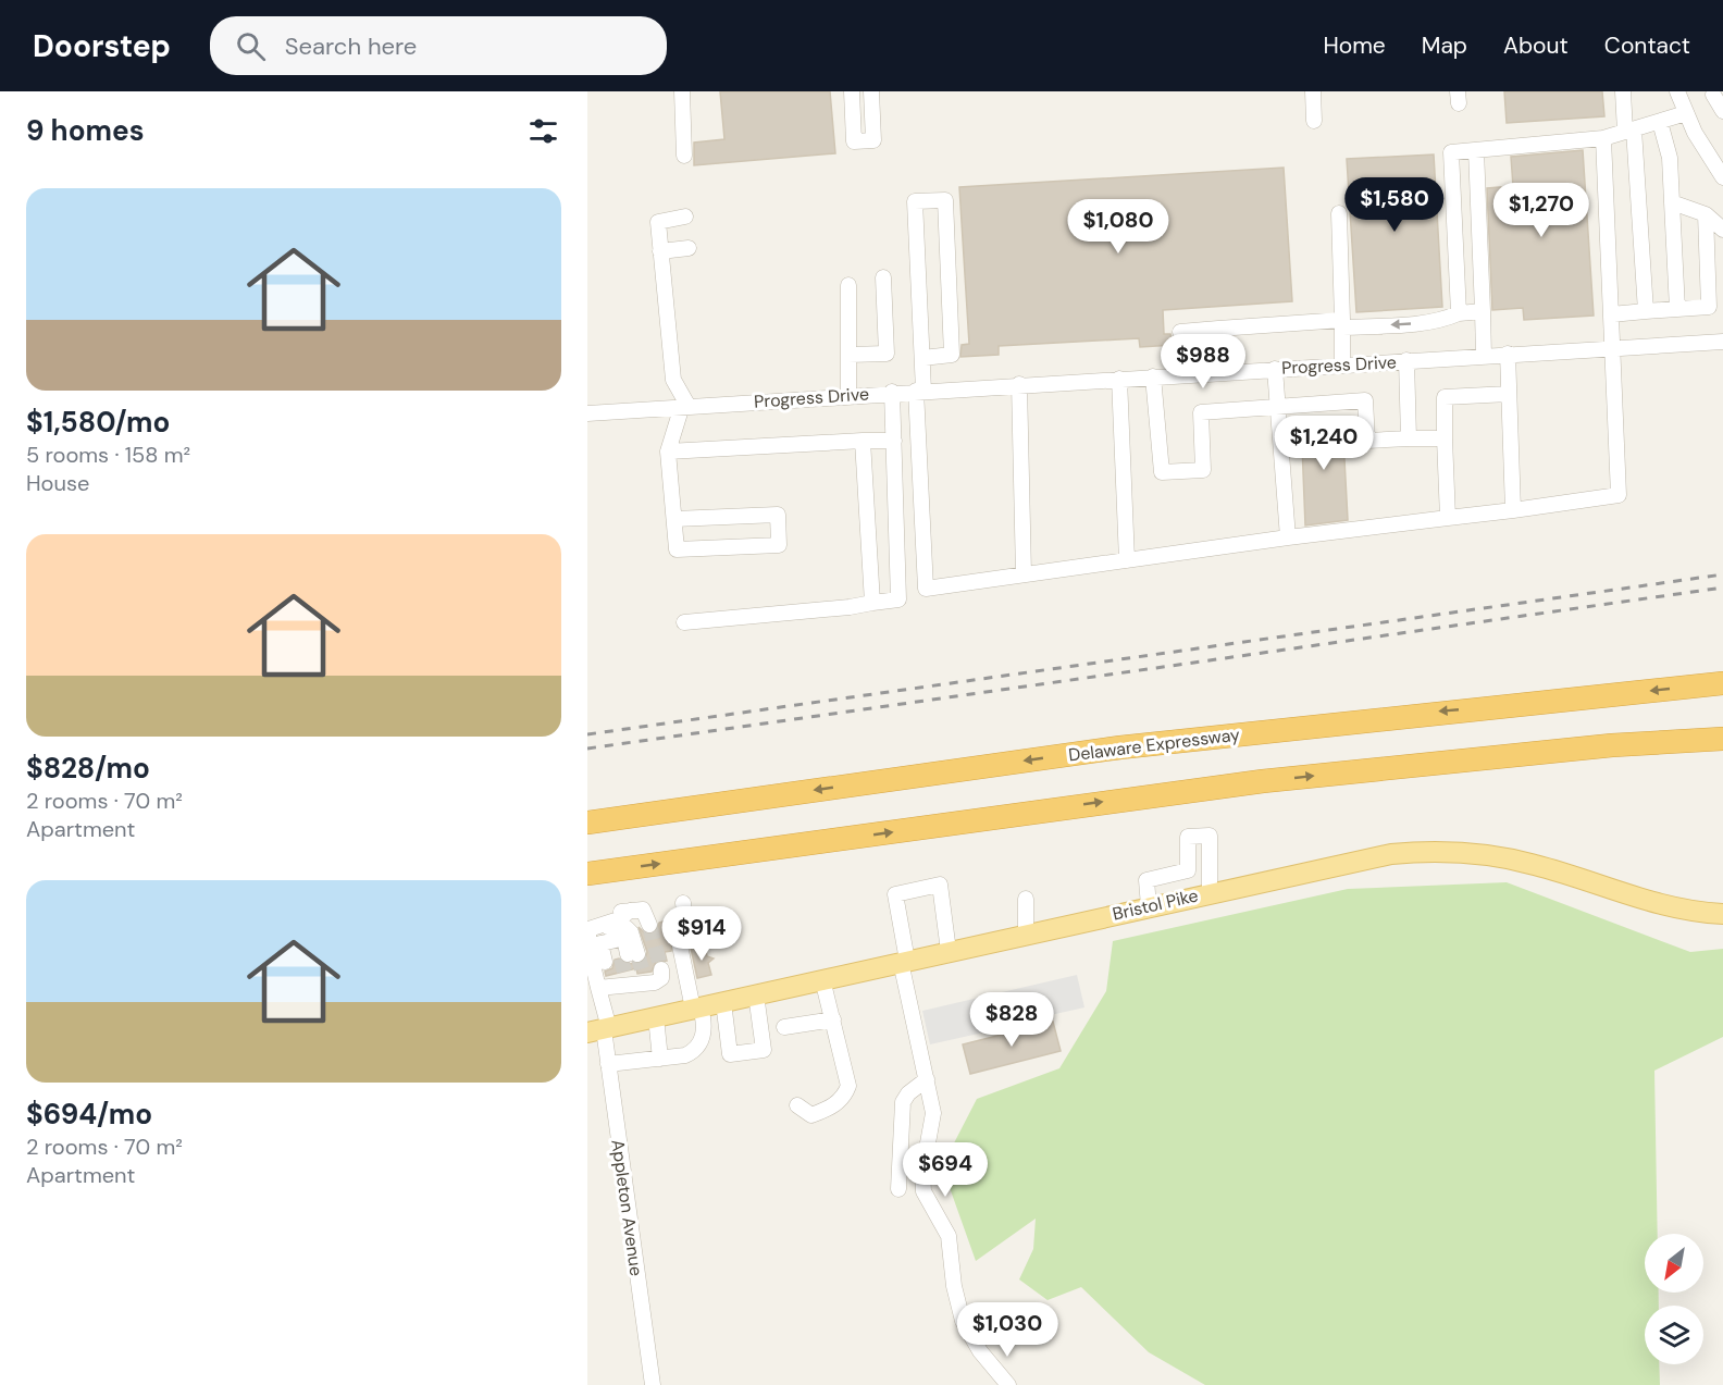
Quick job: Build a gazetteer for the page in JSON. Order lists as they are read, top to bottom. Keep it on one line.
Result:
{"streets":{"highway":["Delaware Expressway"],"main road":["Bristol Pike"],"street":["Progress Drive","Appleton Avenue"]},"crossings":[["Bristol Pike","Appleton Avenue"]],"north":"bottom left","page":{"header":"Doorstep","search":"Search here","nav":["Home","Map","About","Contact"],"heading":"9 homes","list":[{"name":"$1,580/mo","note":"5 rooms · 158 m² · House"},{"name":"$828/mo","note":"2 rooms · 70 m² · Apartment"},{"name":"$694/mo","note":"2 rooms · 70 m² · Apartment"}],"price":["$1,580","$1,270","$1,080","$988","$1,240","$914","$828","$694","$1,030"]}}
